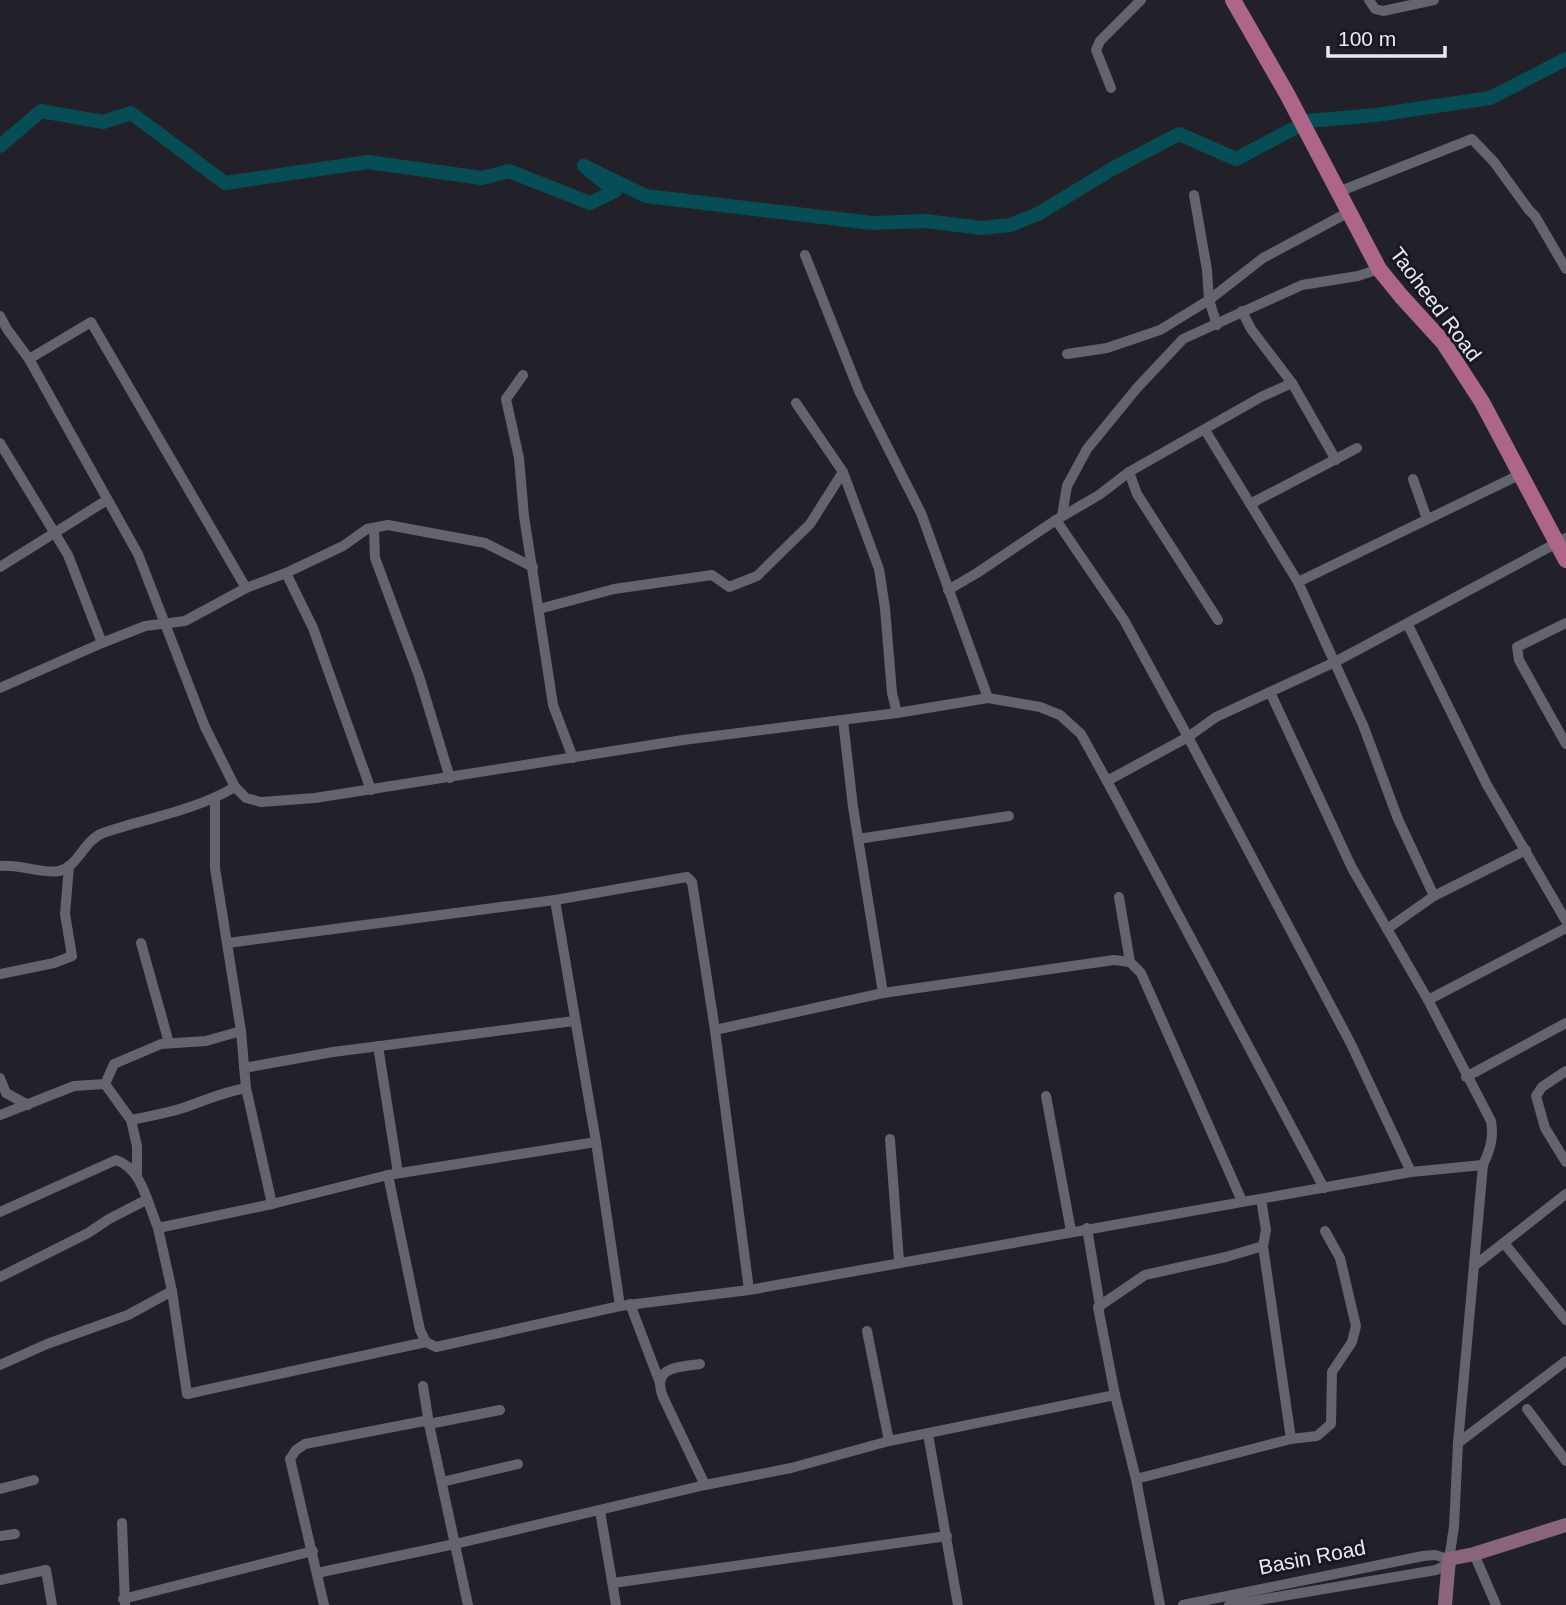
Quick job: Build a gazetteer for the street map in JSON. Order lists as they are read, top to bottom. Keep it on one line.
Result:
{"streets":{"main road":["Taoheed Road"],"street":["Basin Road"]},"scale_bar":"100 m"}
